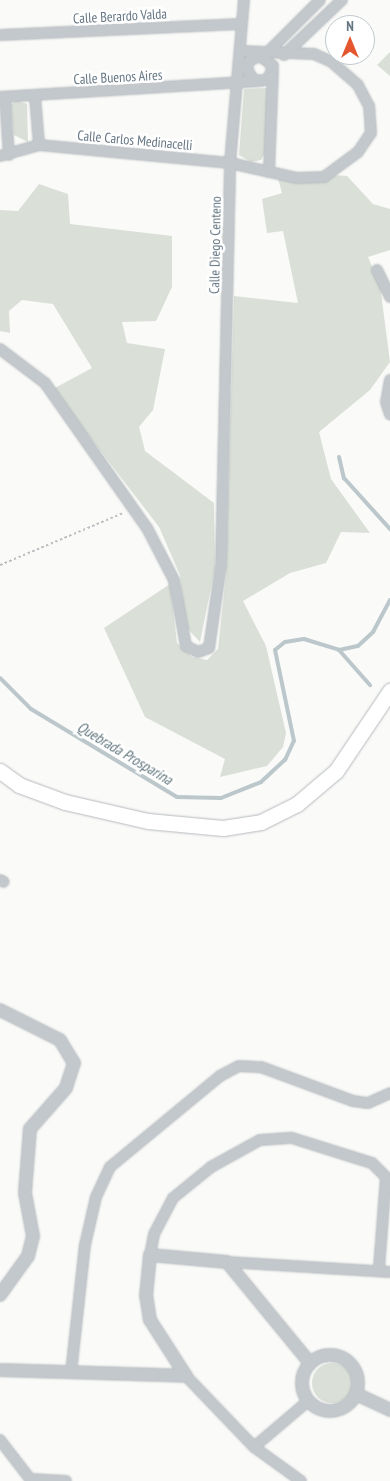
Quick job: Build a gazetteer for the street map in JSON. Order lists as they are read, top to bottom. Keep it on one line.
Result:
{"streets":{"street":["Calle Berardo Valda","Calle Buenos Aires","Calle Carlos Medinacelli","Calle Diego Centeno"]},"crossings":[["Calle Berardo Valda","Calle Diego Centeno"],["Calle Buenos Aires","Calle Diego Centeno"],["Calle Carlos Medinacelli","Calle Diego Centeno"]],"water":["Quebrada Prosparina"],"north":"top"}
